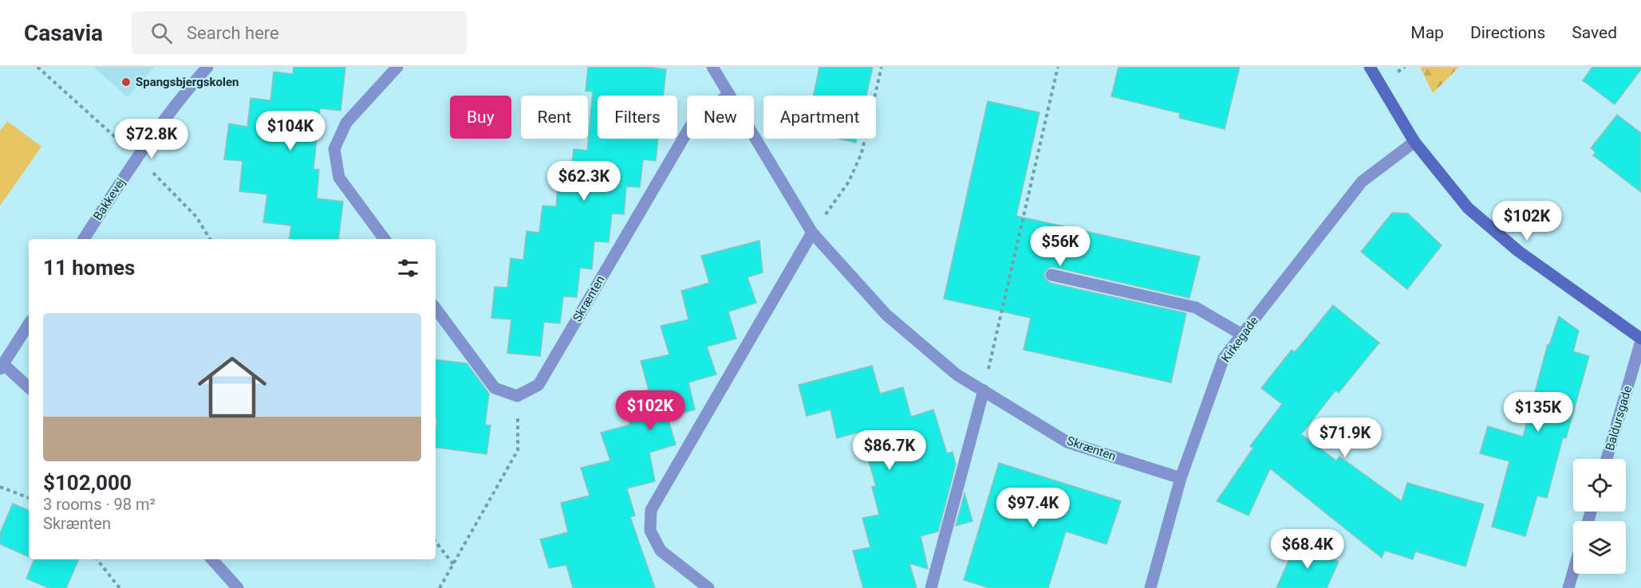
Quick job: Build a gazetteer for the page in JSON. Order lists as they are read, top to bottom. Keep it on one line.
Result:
{"streets":{"street":["Bakkevej","Skrænten","Kirkegade","Baldursgade"]},"crossings":[["Skrænten","Kirkegade"]],"places":["Spangsbjergskolen"],"page":{"header":"Casavia","search":"Search here","nav":["Map","Directions","Saved"],"chip":["Buy","Rent","Filters","New","Apartment"],"price":["$104K","$72.8K","$62.3K","$102K","$56K","$102K","$135K","$71.9K","$86.7K","$97.4K","$68.4K"],"heading":"11 homes","list":[{"name":"$102,000","note":"3 rooms · 98 m² · Skrænten"}]}}
